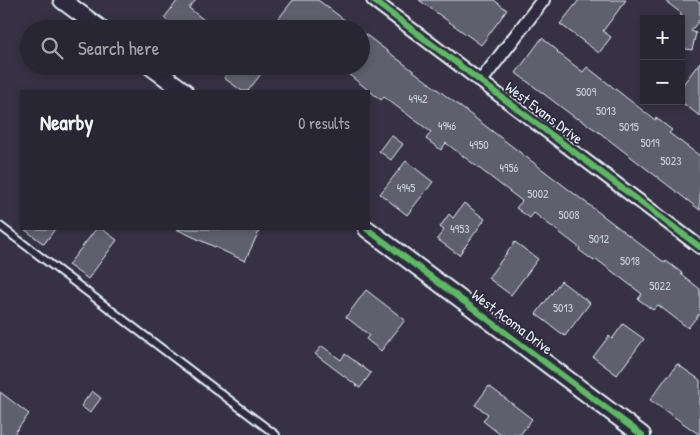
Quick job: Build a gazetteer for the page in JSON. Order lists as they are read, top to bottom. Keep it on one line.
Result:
{"streets":{"street":["West Evans Drive","West Acoma Drive"]},"house_numbers":["5009","4942","5013","4946","5015","5019","4950","5023","4956","4945","5002","5008","4953","5012","5018","5022","5013"],"page":{"map_buttons":["+","−"],"search":"Search here","heading":["Nearby","0 results"]}}
